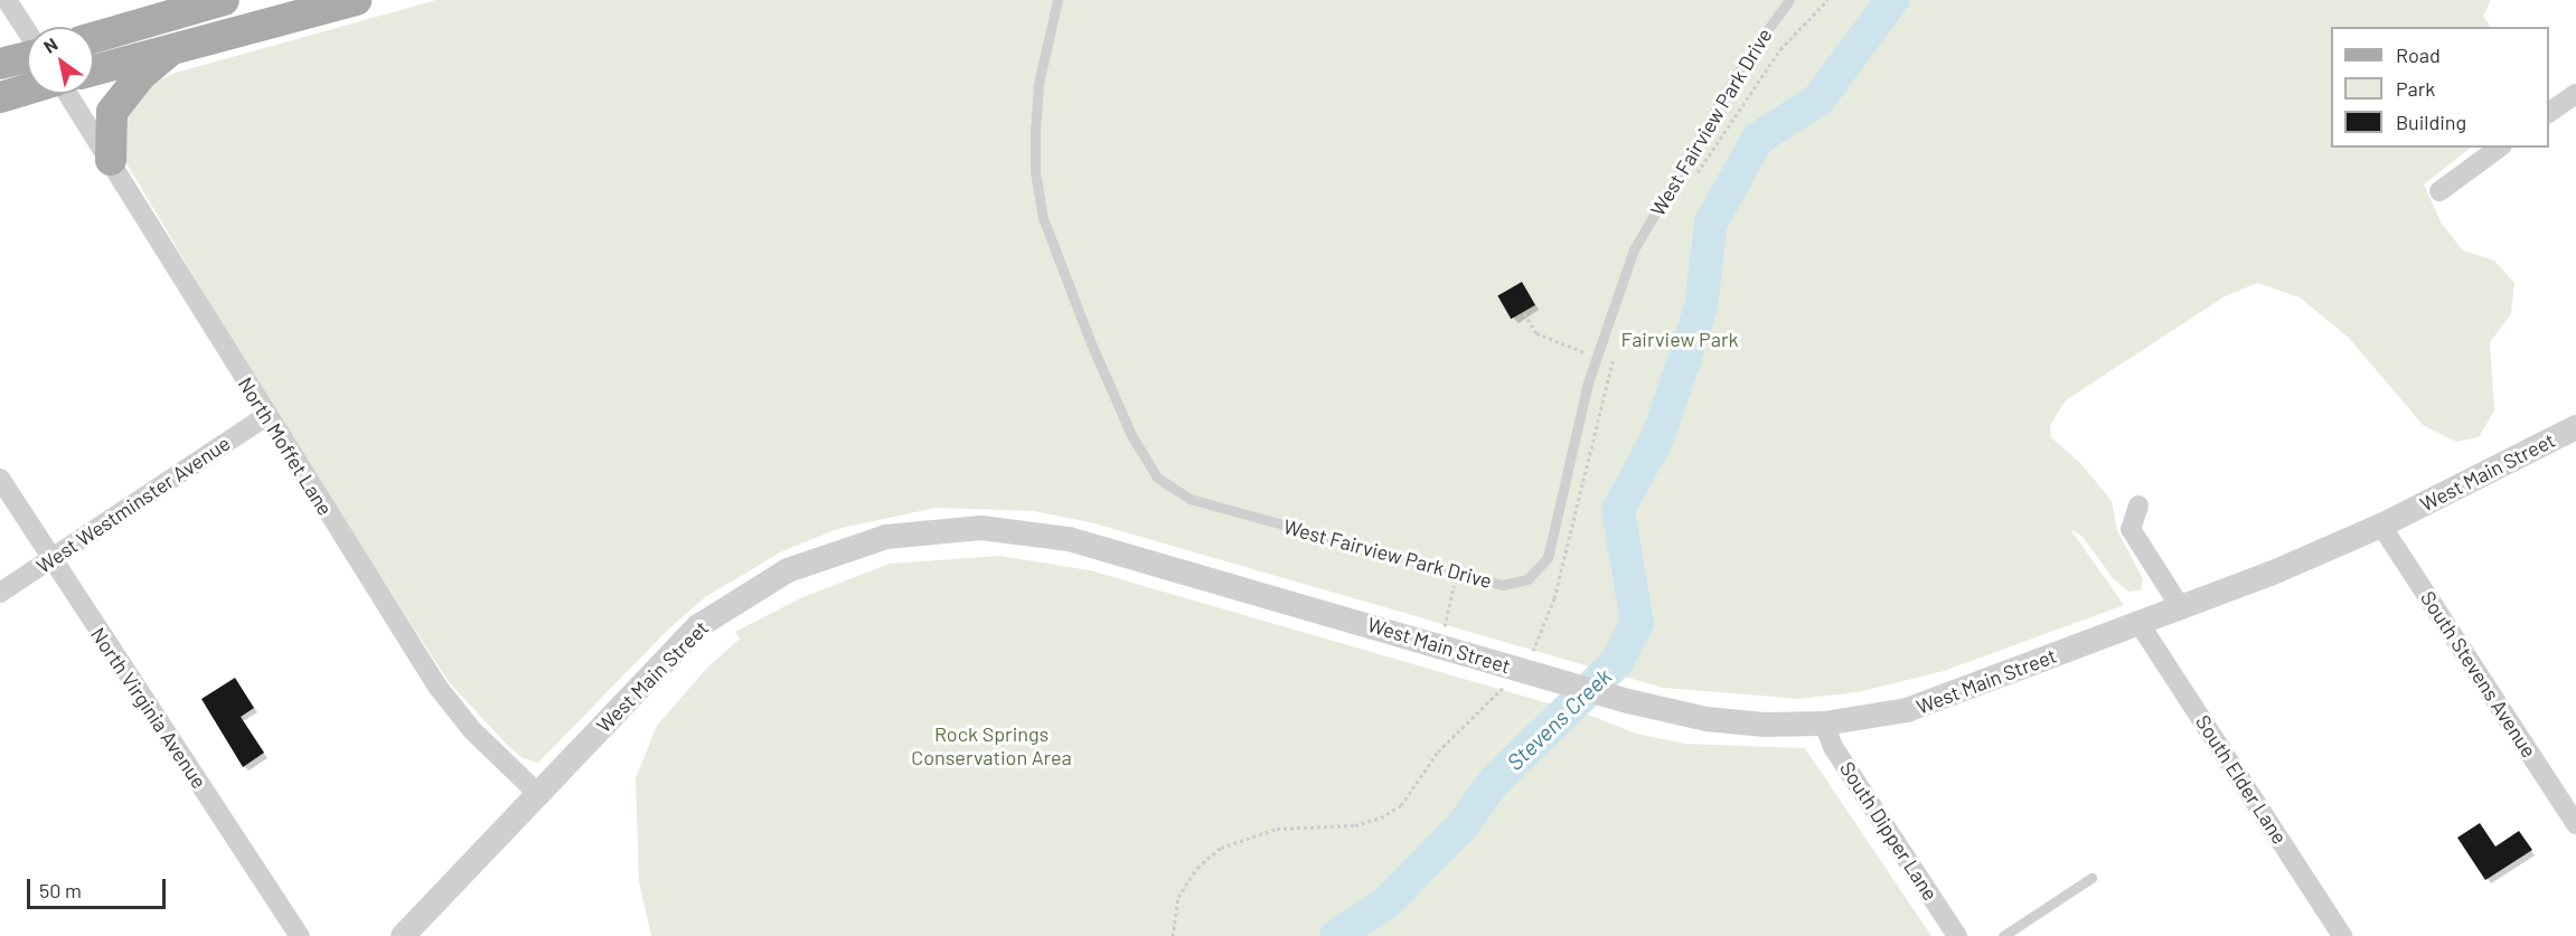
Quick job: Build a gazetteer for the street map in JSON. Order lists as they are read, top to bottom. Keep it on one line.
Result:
{"streets":{"street":["North Moffet Lane","West Main Street","West Westminster Avenue","South Stevens Avenue","North Virginia Avenue","South Elder Lane","South Dipper Lane"],"lane":["West Fairview Park Drive"]},"crossings":[["North Moffet Lane","West Main Street"],["North Moffet Lane","West Westminster Avenue"],["West Main Street","South Stevens Avenue"],["West Main Street","South Elder Lane"],["West Main Street","South Dipper Lane"],["West Westminster Avenue","North Virginia Avenue"]],"water":["Stevens Creek"],"parks":["Fairview Park","Rock Springs Conservation Area"],"legend":["Road","Park","Building"],"scale_bar":"50 m","north":"top left"}
